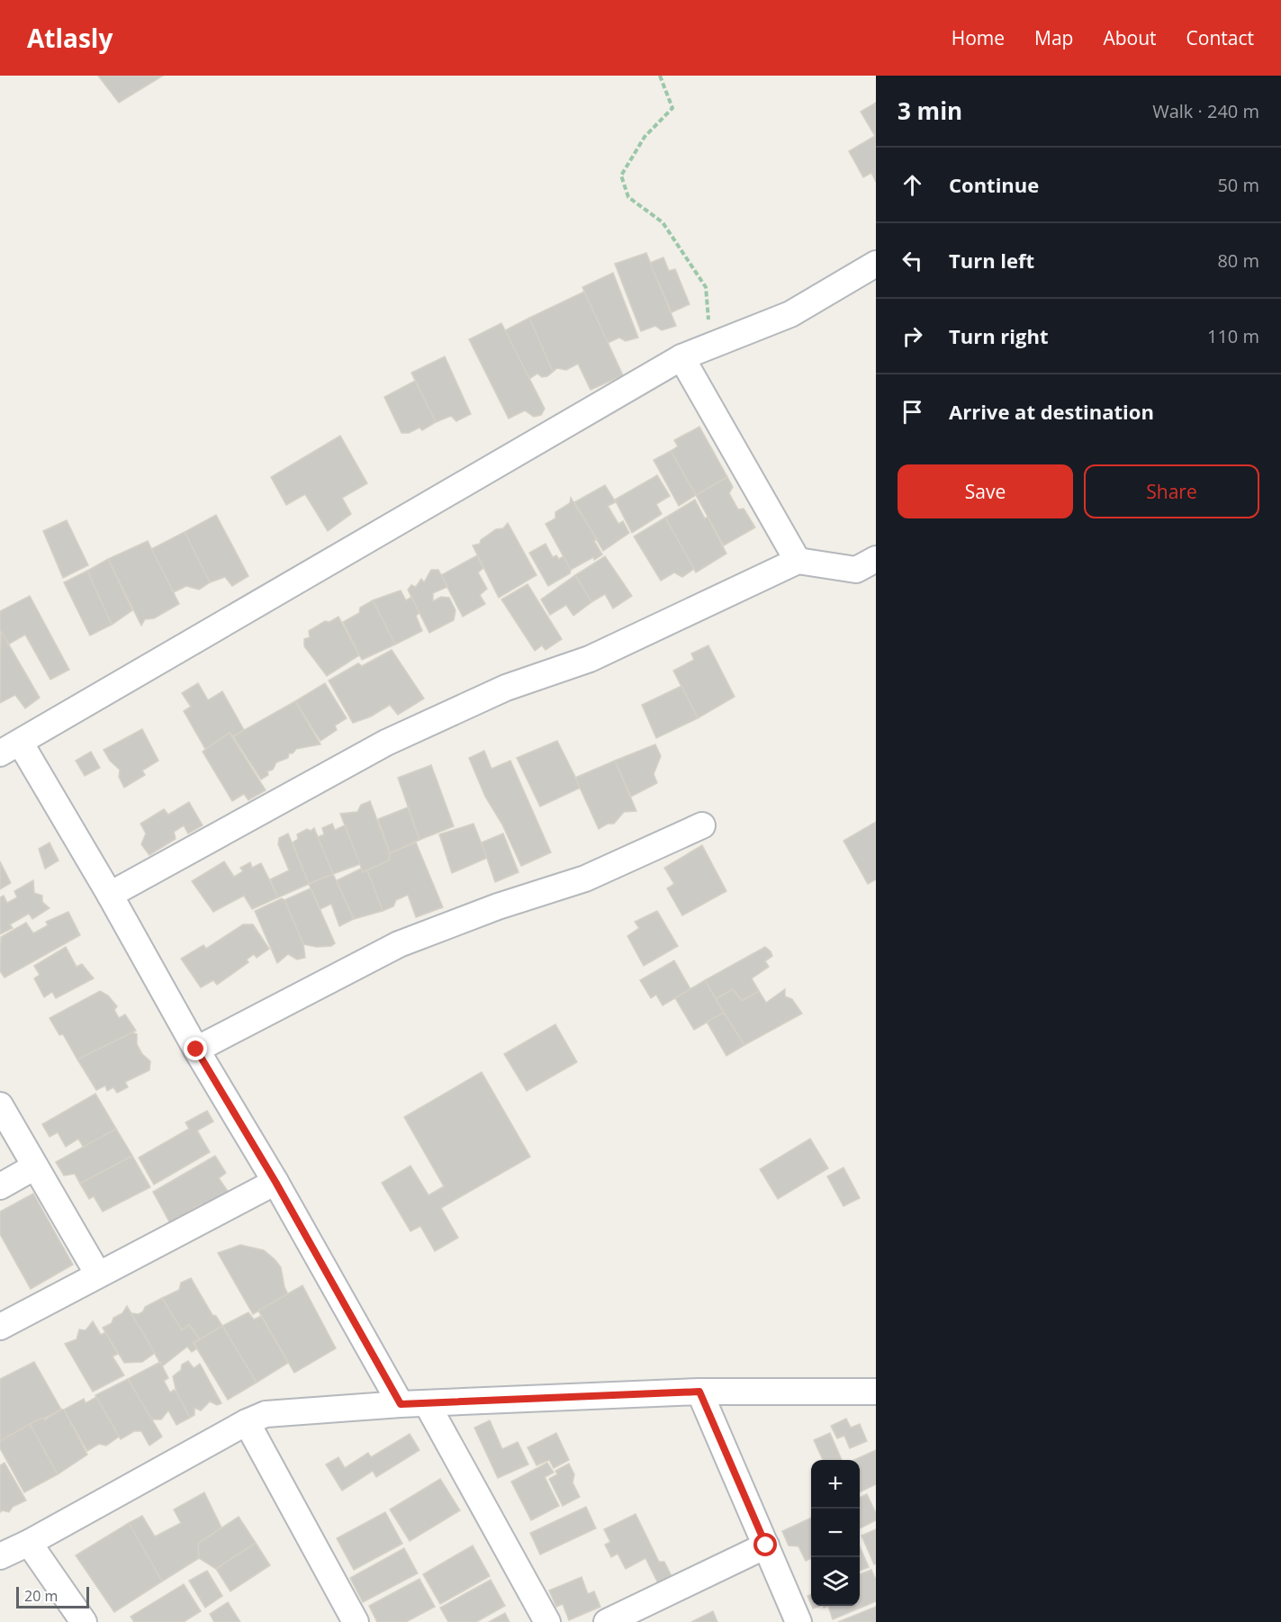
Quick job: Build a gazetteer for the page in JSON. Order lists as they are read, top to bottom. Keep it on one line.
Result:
{"scale_bar":"20 m","page":{"header":"Atlasly","nav":["Home","Map","About","Contact"],"heading":["3 min","Walk · 240 m"],"list":[["Continue","50 m"],["Turn left","80 m"],["Turn right","110 m"],"Arrive at destination"],"buttons":["Save","Share"],"map_buttons":["+","−"],"scale":"20 m"}}
